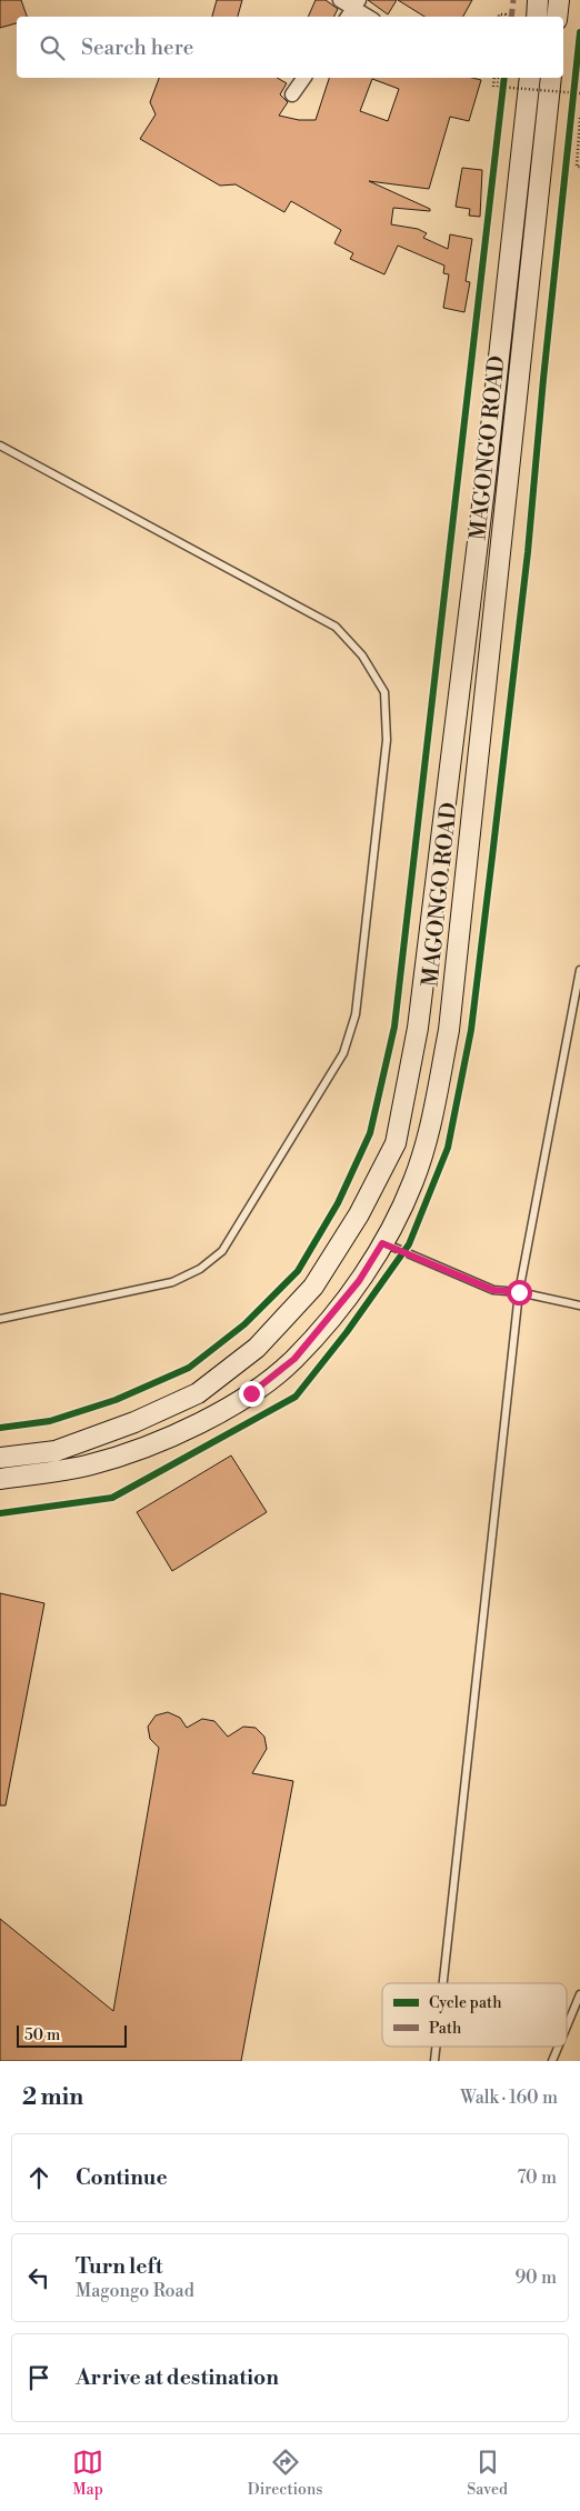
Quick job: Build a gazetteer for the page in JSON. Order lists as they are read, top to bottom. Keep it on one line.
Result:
{"streets":{"main road":["MAGONGO ROAD"]},"legend":["Cycle path","Path"],"scale_bar":"50 m","page":{"search":"Search here","scale":"50 m","heading":["2 min","Walk · 160 m"],"list":[["Continue","70 m"],["Turn left","Magongo Road","90 m"],"Arrive at destination"],"nav":["Map","Directions","Saved"]}}
